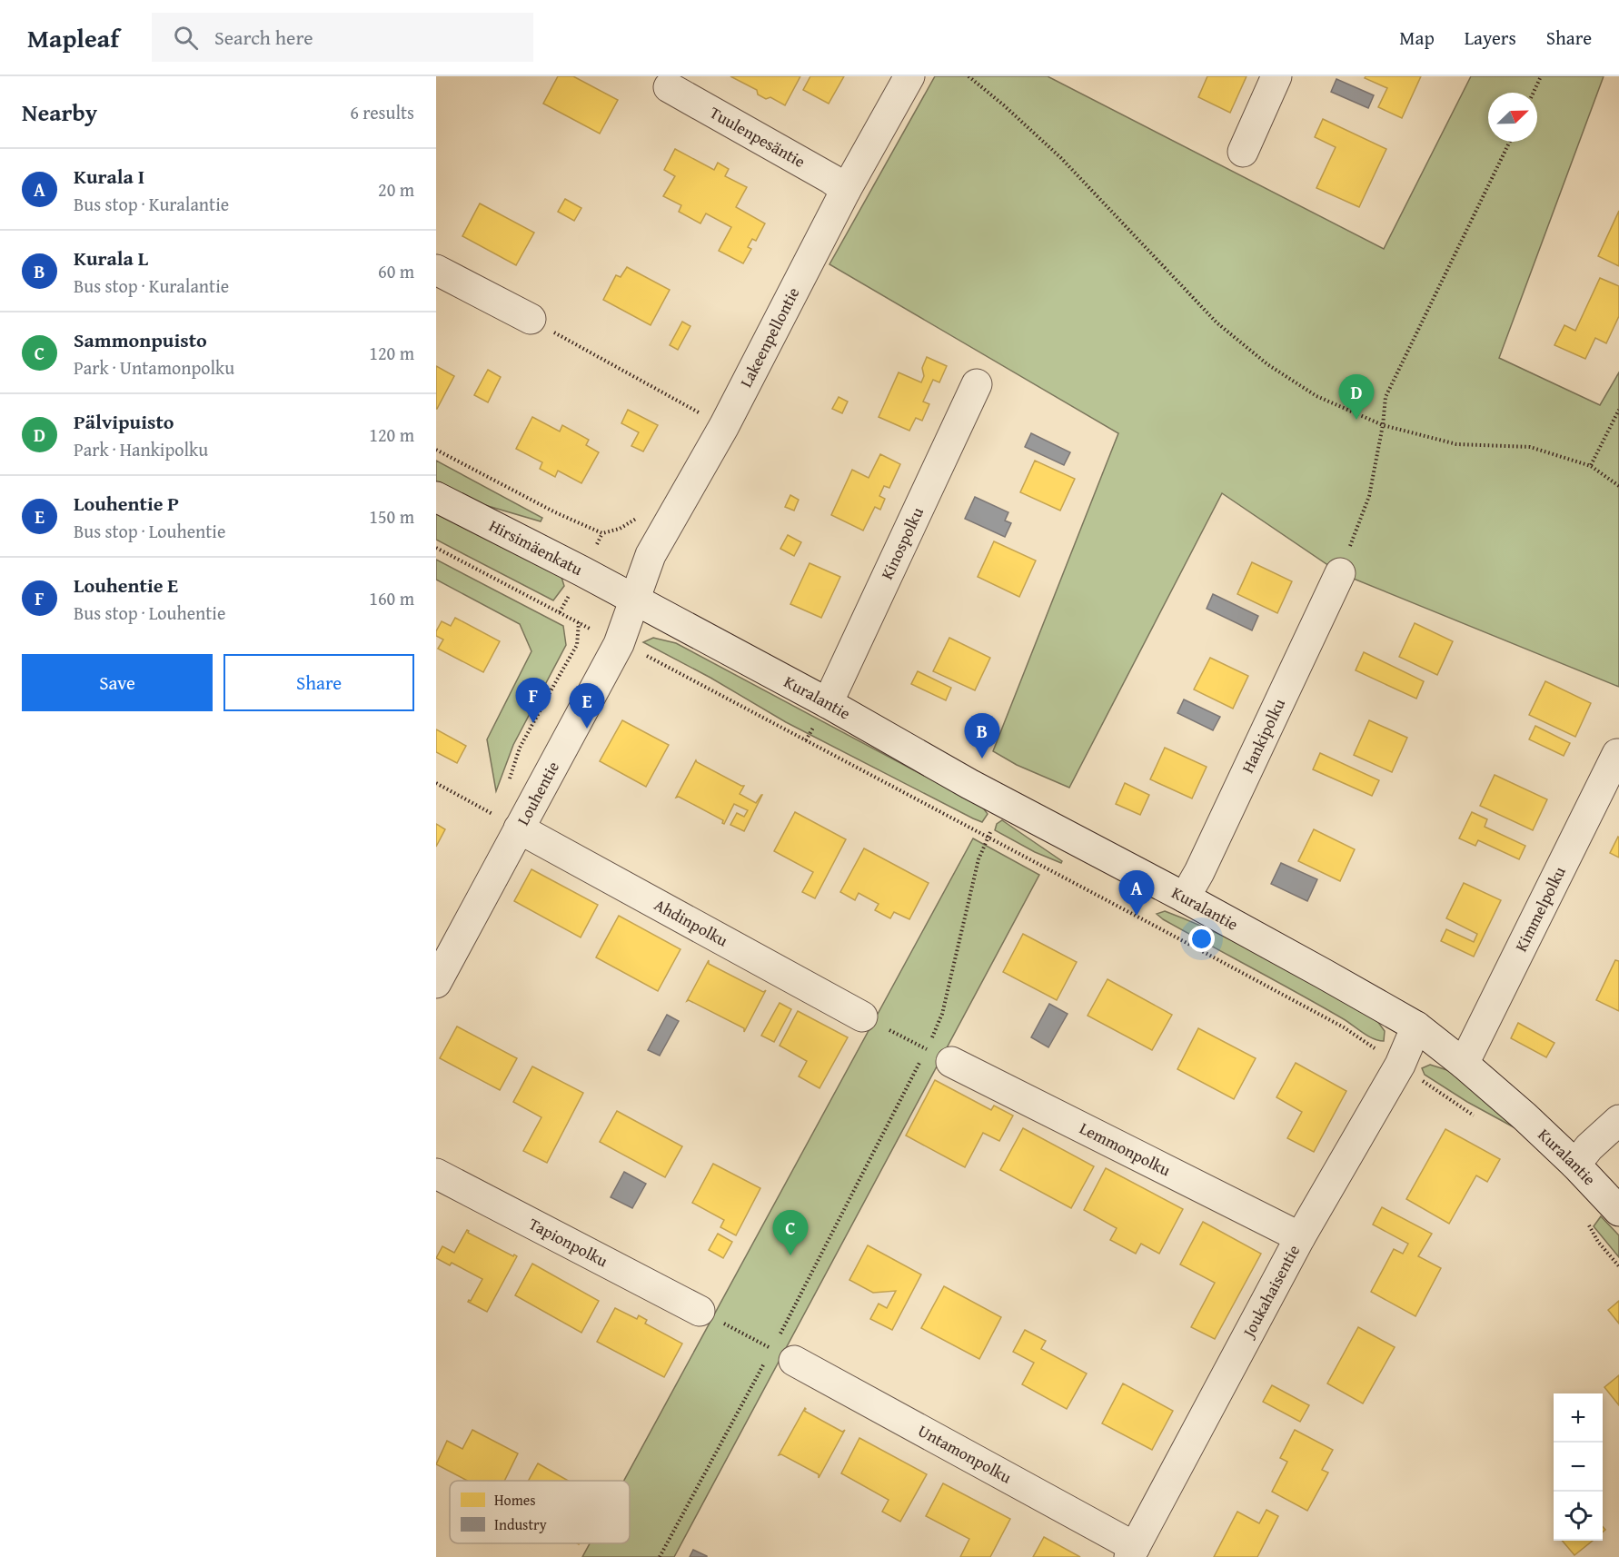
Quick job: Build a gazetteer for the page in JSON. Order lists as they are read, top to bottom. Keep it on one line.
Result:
{"streets":{"street":["Tuulenpesäntie","Lakeenpellontie","Kinospolku","Hirsimäenkatu","Kuralantie","Hankipolku","Louhentie","Kimmelpolku","Ahdinpolku","Lemmonpolku","Tapionpolku","Joukahaisentie","Untamonpolku"]},"crossings":[["Tuulenpesäntie","Lakeenpellontie"],["Lakeenpellontie","Hirsimäenkatu"],["Lakeenpellontie","Kuralantie"],["Lakeenpellontie","Louhentie"],["Kinospolku","Kuralantie"],["Hirsimäenkatu","Kuralantie"],["Hirsimäenkatu","Louhentie"],["Kuralantie","Hankipolku"],["Kuralantie","Louhentie"],["Kuralantie","Kimmelpolku"],["Kuralantie","Joukahaisentie"],["Louhentie","Ahdinpolku"],["Lemmonpolku","Joukahaisentie"],["Joukahaisentie","Untamonpolku"]],"legend":["Homes","Industry"],"north":"top right","page":{"header":"Mapleaf","search":"Search here","nav":["Map","Layers","Share"],"heading":["Nearby","6 results"],"list":[{"mark":"A","name":"Kurala I","note":"Bus stop · Kuralantie","value":"20 m"},{"mark":"B","name":"Kurala L","note":"Bus stop · Kuralantie","value":"60 m"},{"mark":"C","name":"Sammonpuisto","note":"Park · Untamonpolku","value":"120 m"},{"mark":"D","name":"Pälvipuisto","note":"Park · Hankipolku","value":"120 m"},{"mark":"E","name":"Louhentie P","note":"Bus stop · Louhentie","value":"150 m"},{"mark":"F","name":"Louhentie E","note":"Bus stop · Louhentie","value":"160 m"}],"pins":["D","F","E","B","A","C"],"buttons":["Save","Share"],"map_buttons":["+","−"]}}
